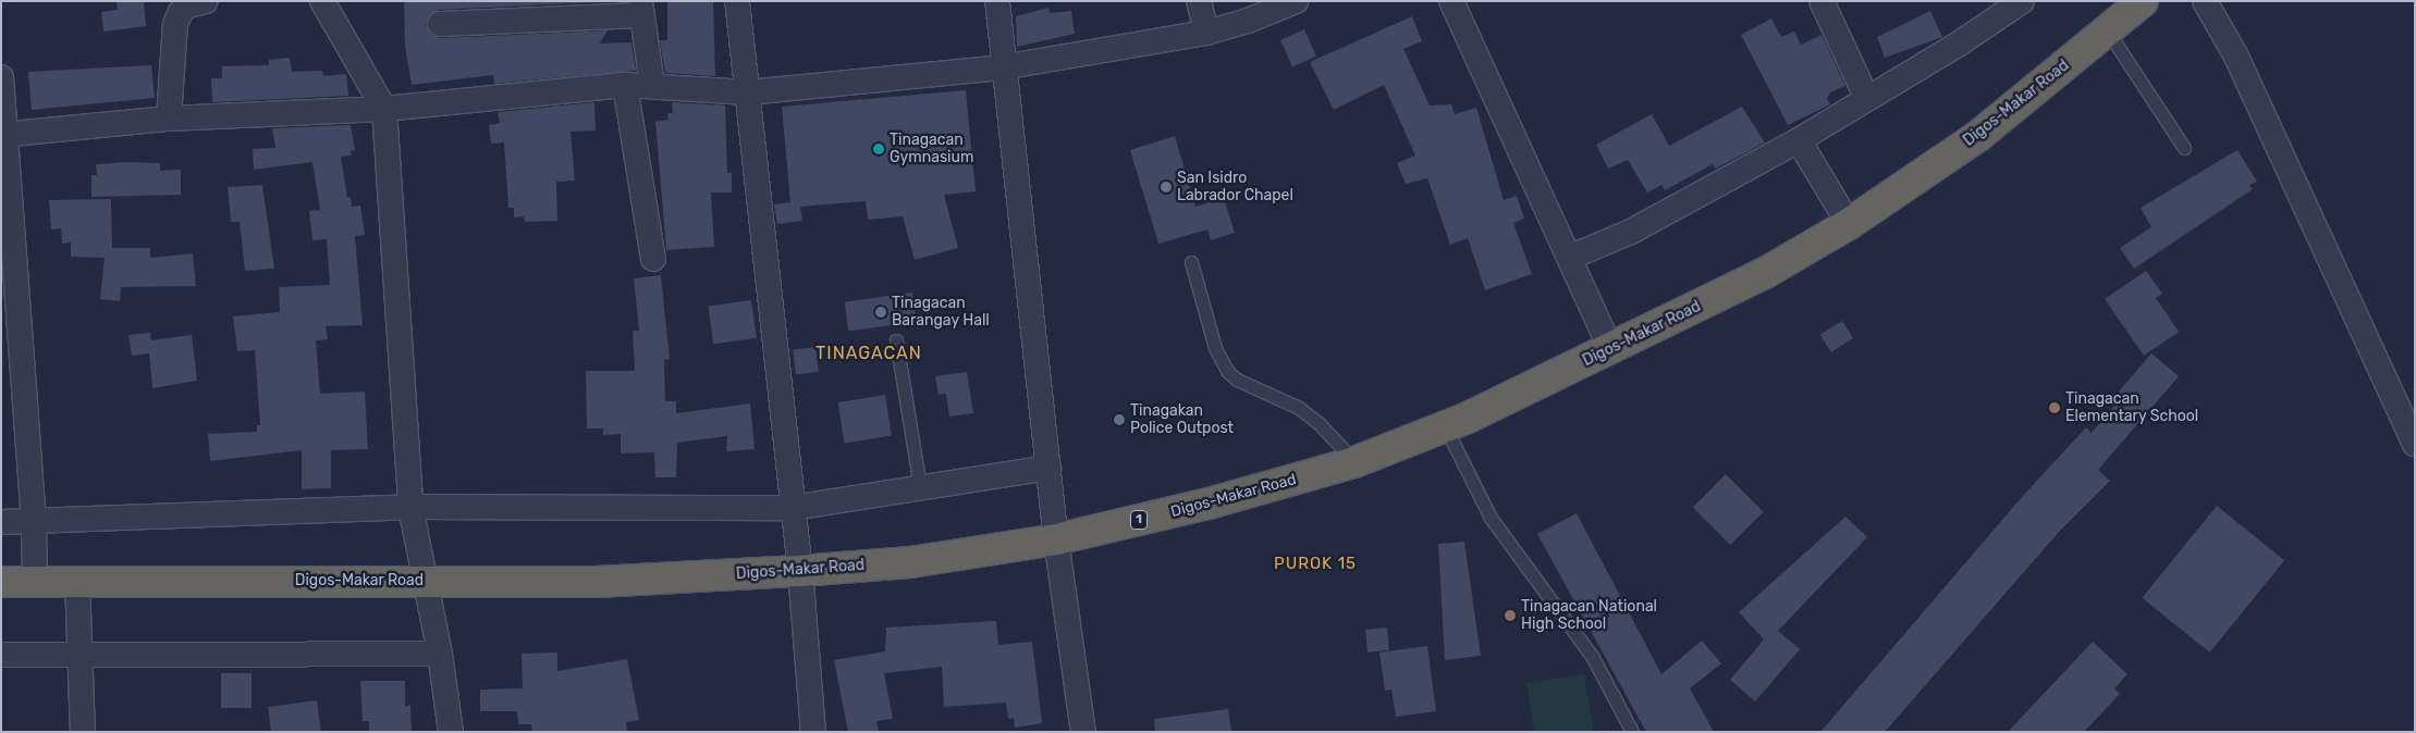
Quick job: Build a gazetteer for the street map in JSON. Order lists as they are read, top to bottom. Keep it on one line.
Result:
{"streets":{"highway":["Digos-Makar Road","1"]},"districts":["TINAGACAN","PUROK 15"],"places":["Tinagacan Gymnasium","San Isidro Labrador Chapel","Tinagacan Barangay Hall","Tinagacan Elementary School","Tinagakan Police Outpost","Tinagacan National High School"]}
